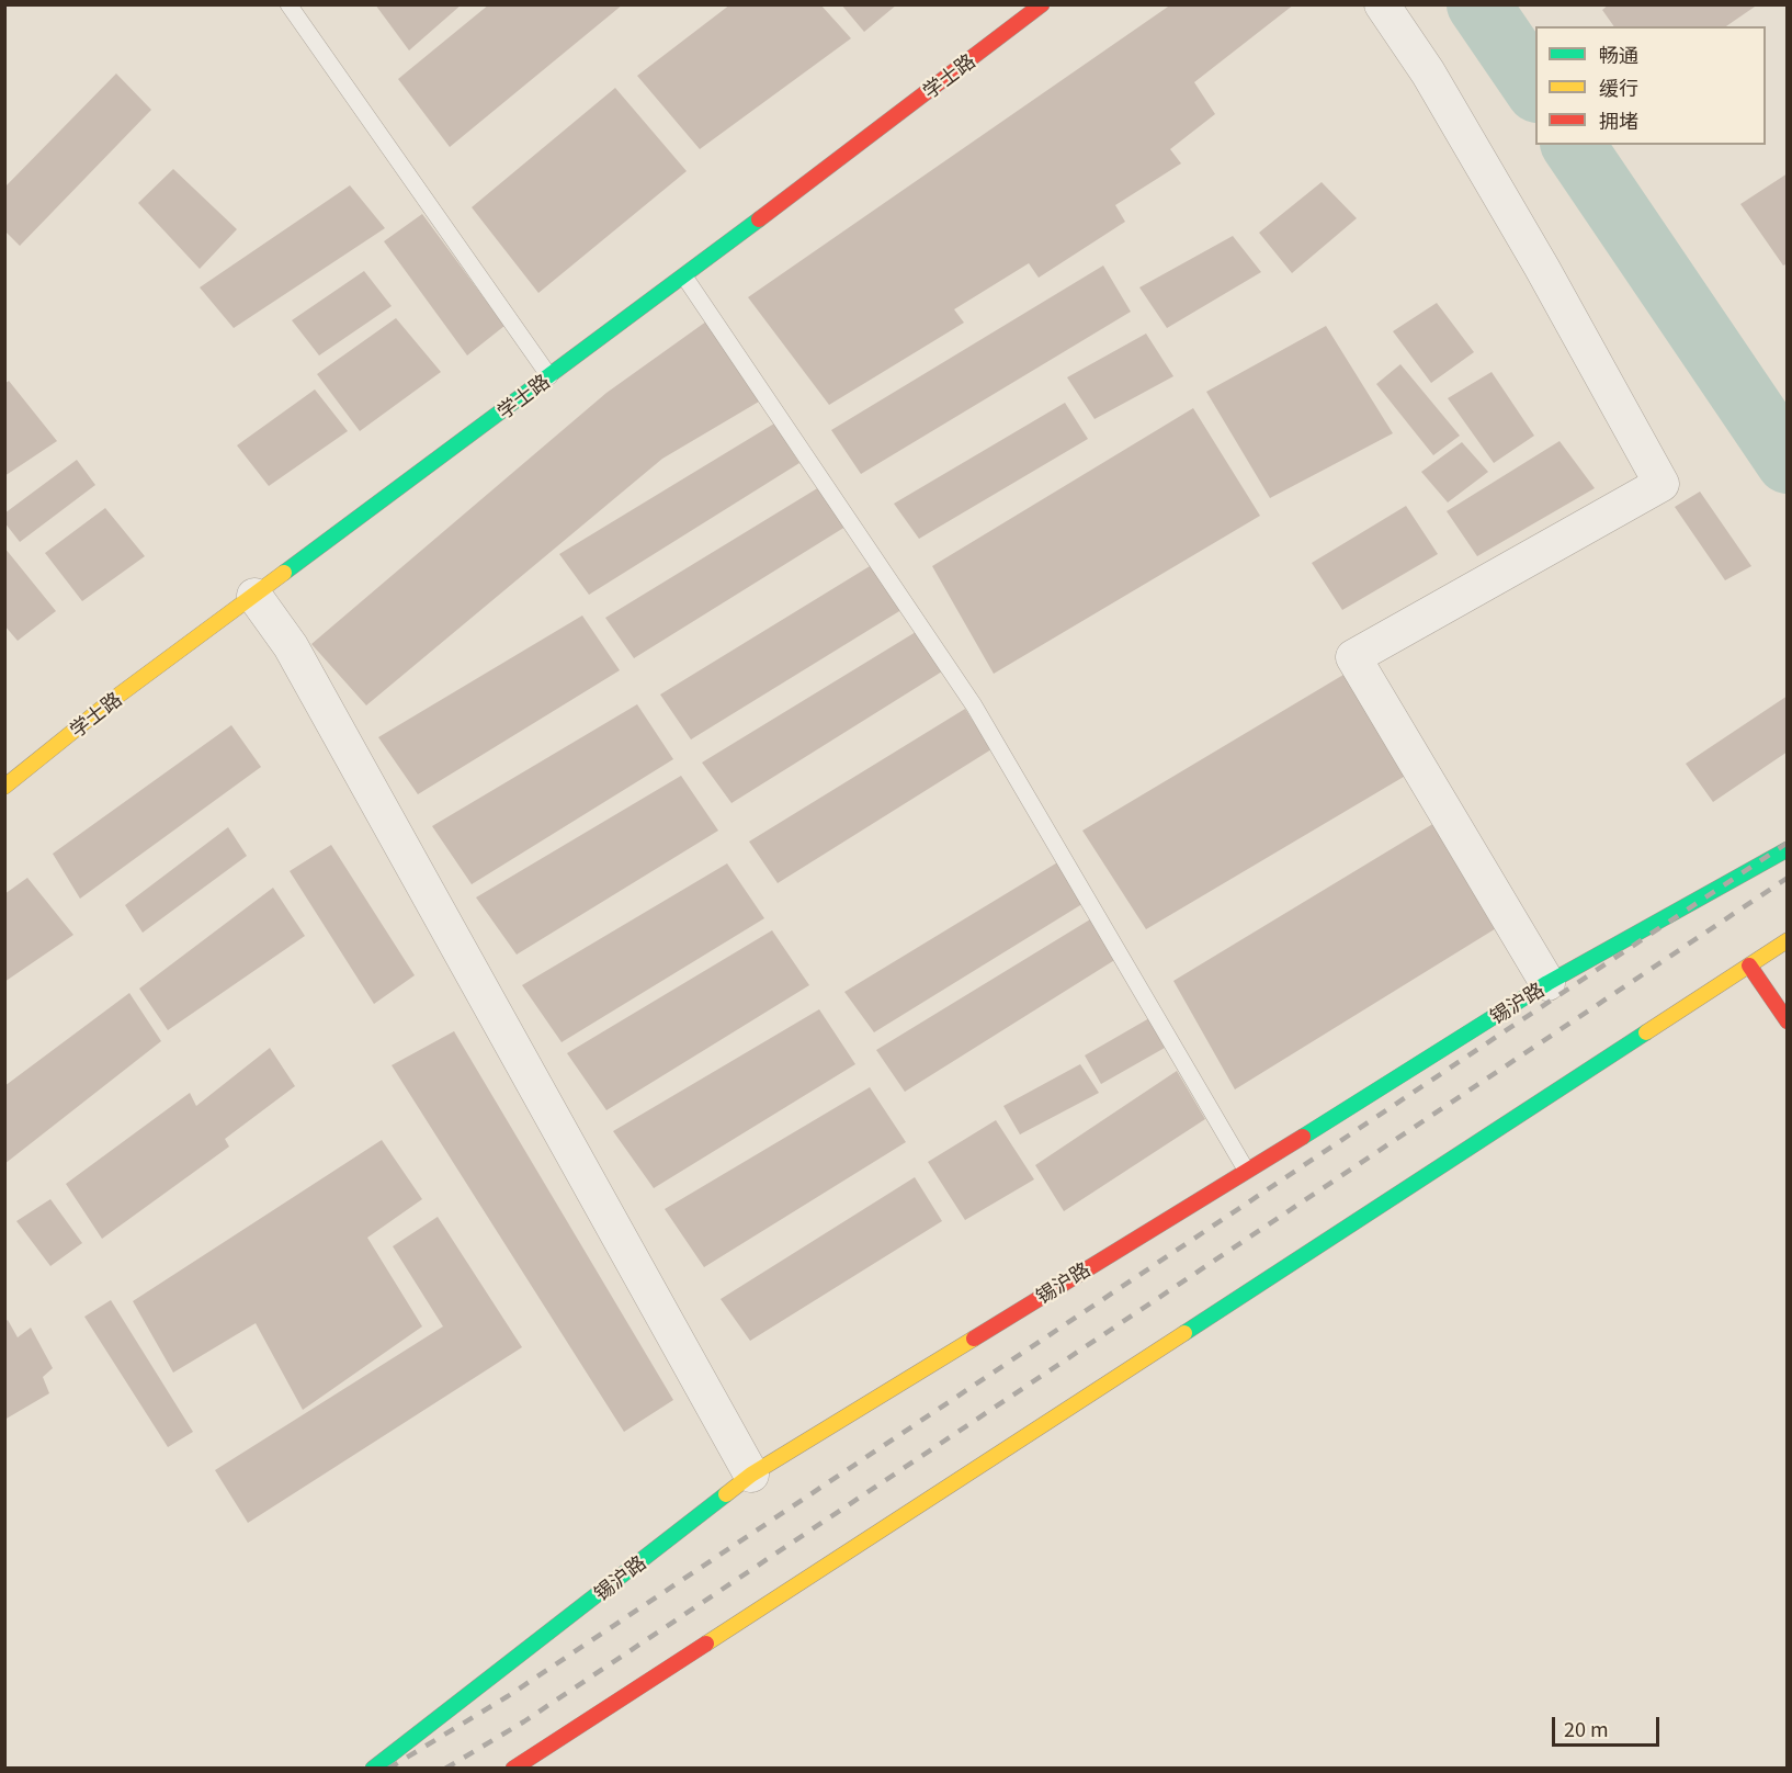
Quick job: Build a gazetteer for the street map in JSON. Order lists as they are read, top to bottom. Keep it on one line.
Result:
{"streets":{"main road":["学士路","锡沪路"]},"legend":["畅通","缓行","拥堵"],"scale_bar":"20 m"}
